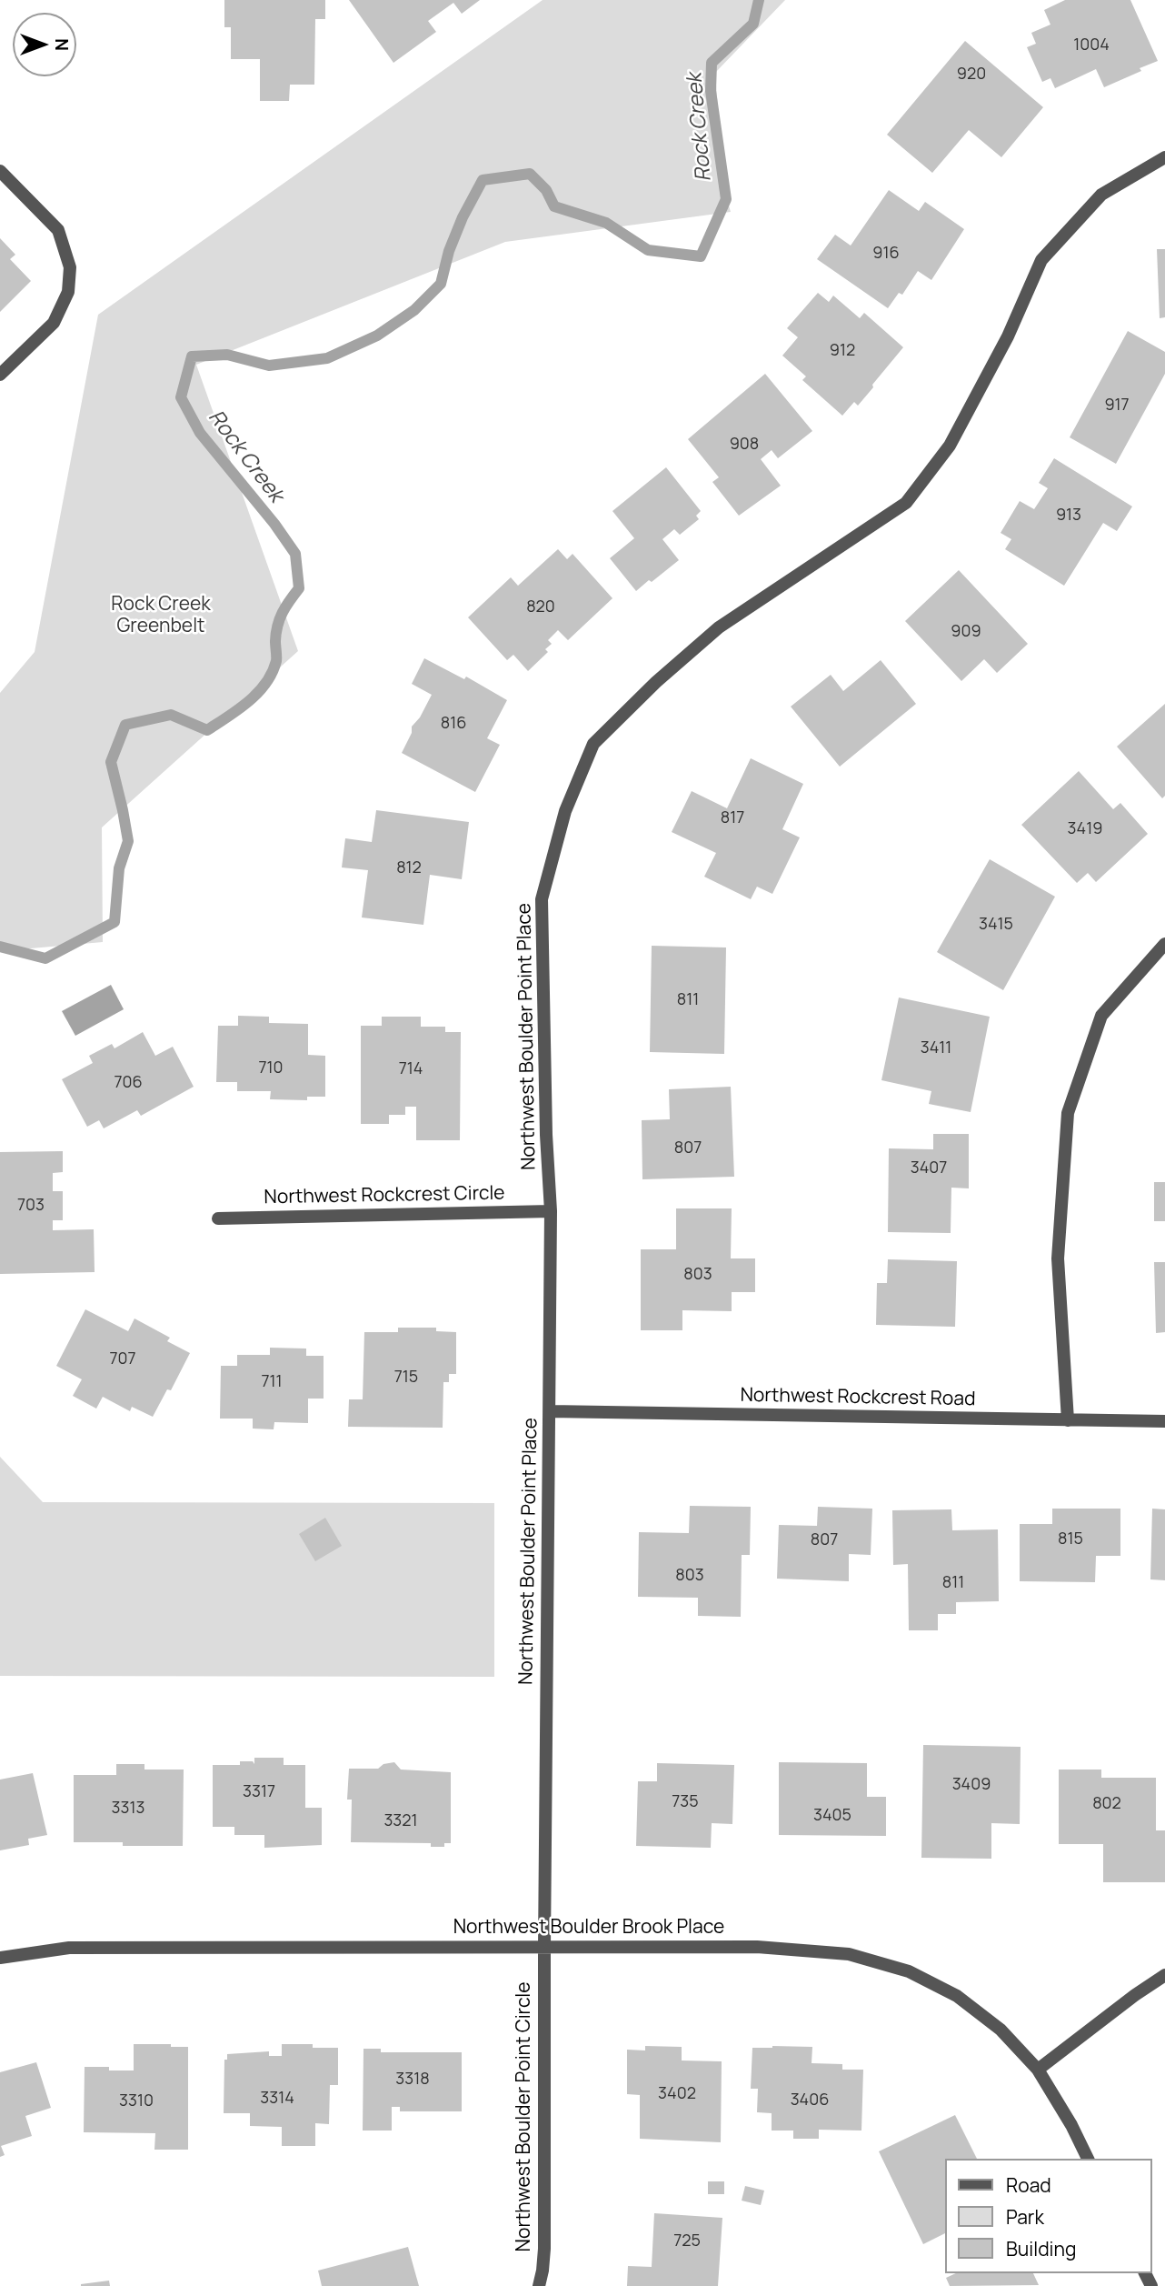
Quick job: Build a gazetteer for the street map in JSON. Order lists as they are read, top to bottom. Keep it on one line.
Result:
{"streets":{"street":["Northwest Boulder Point Place","Northwest Rockcrest Circle","Northwest Rockcrest Road","Northwest Boulder Brook Place","Northwest Boulder Point Circle"]},"crossings":[["Northwest Boulder Point Place","Northwest Rockcrest Circle"],["Northwest Boulder Point Place","Northwest Rockcrest Road"],["Northwest Boulder Point Place","Northwest Boulder Brook Place"],["Northwest Boulder Point Place","Northwest Boulder Point Circle"],["Northwest Boulder Brook Place","Northwest Boulder Point Circle"]],"water":["Rock Creek"],"parks":["Rock Creek Greenbelt"],"house_numbers":["1004","920","916","912","917","908","913","820","909","816","817","3419","812","3415","811","3411","710","714","706","807","3407","703","803","707","715","711","815","807","803","811","3409","3317","735","802","3313","3405","3321","3318","3402","3314","3406","3310","725"],"legend":["Road","Park","Building"],"north":"right"}
